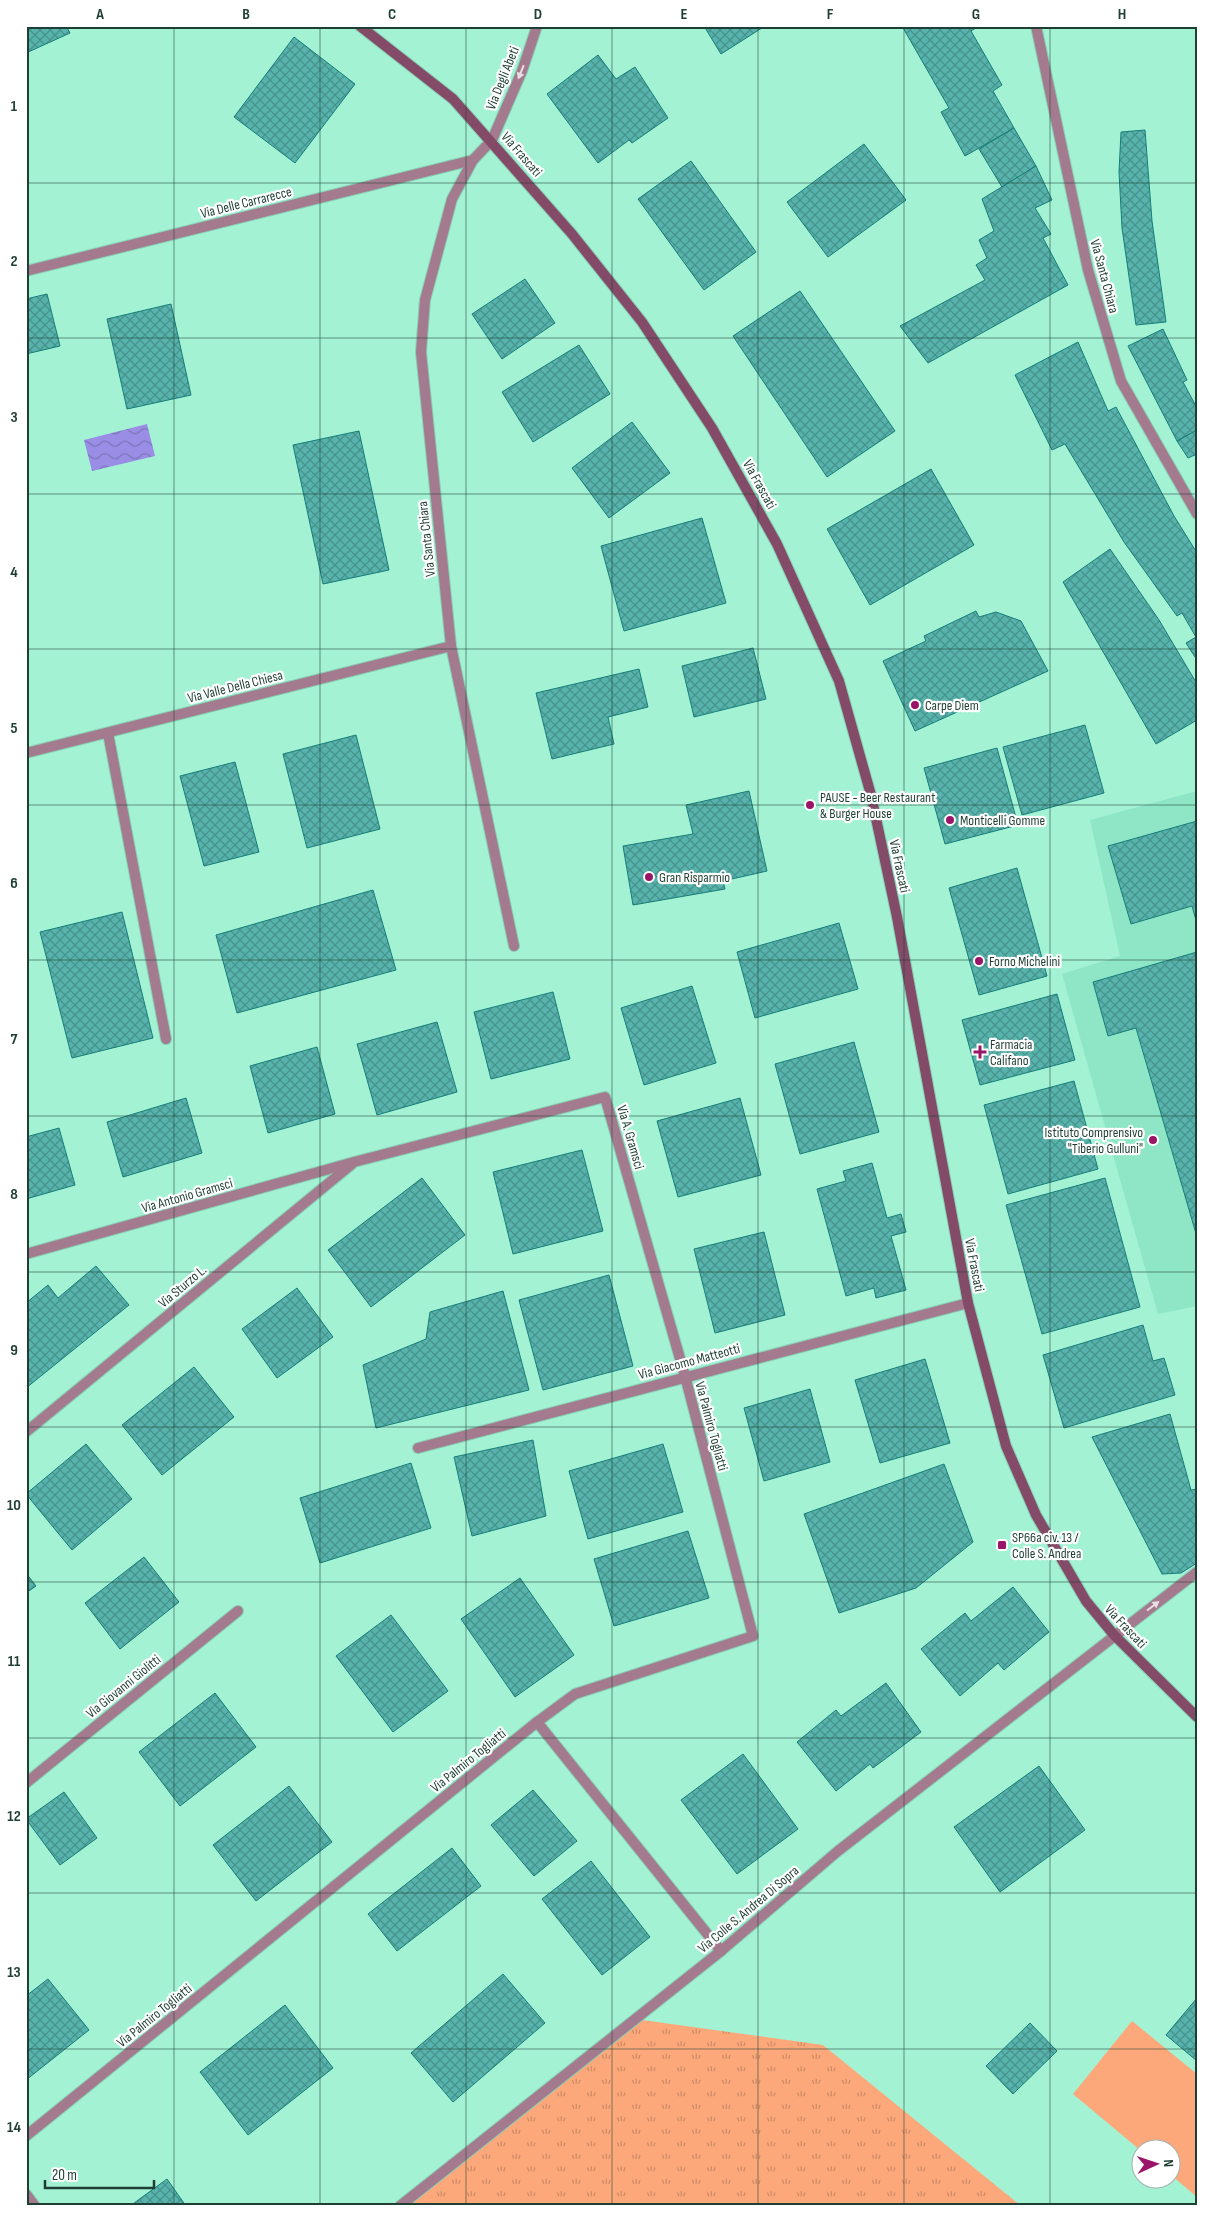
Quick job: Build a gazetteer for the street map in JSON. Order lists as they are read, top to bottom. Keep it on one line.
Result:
{"streets":{"street":["Via Degli Abeti","Via Frascati","Via Delle Carrarecce","Via Santa Chiara","Via Valle Della Chiesa","Via A. Gramsci","Via Antonio Gramsci","Via Sturzo L.","Via Giacomo Matteotti","Via Palmiro Togliatti","Via Giovanni Giolitti","Via Colle S. Andrea Di Sopra"]},"crossings":[["Via Degli Abeti","Via Frascati"],["Via Degli Abeti","Via Santa Chiara"],["Via Frascati","Via Santa Chiara"],["Via Frascati","Via Giacomo Matteotti"],["Via Frascati","Via Colle S. Andrea Di Sopra"],["Via Delle Carrarecce","Via Santa Chiara"],["Via Santa Chiara","Via Valle Della Chiesa"],["Via A. Gramsci","Via Antonio Gramsci"],["Via A. Gramsci","Via Sturzo L."],["Via A. Gramsci","Via Giacomo Matteotti"],["Via A. Gramsci","Via Palmiro Togliatti"],["Via Antonio Gramsci","Via Sturzo L."],["Via Giacomo Matteotti","Via Palmiro Togliatti"]],"one_way":["Via Degli Abeti"],"places":{"other":["Carpe Diem","PAUSE - Beer Restaurant & Burger House","Monticelli Gomme","Gran Risparmio","Forno Michelini","Istituto Comprensivo \"Tiberio Gulluni\""],"health":["Farmacia Califano"],"transit":["SP66a civ. 13 / Colle S. Andrea"]},"scale_bar":"20 m","north":"right","grid":{"columns":["A","B","C","D","E","F","G","H"],"rows":["1","2","3","4","5","6","7","8","9","10","11","12","13","14"]}}
